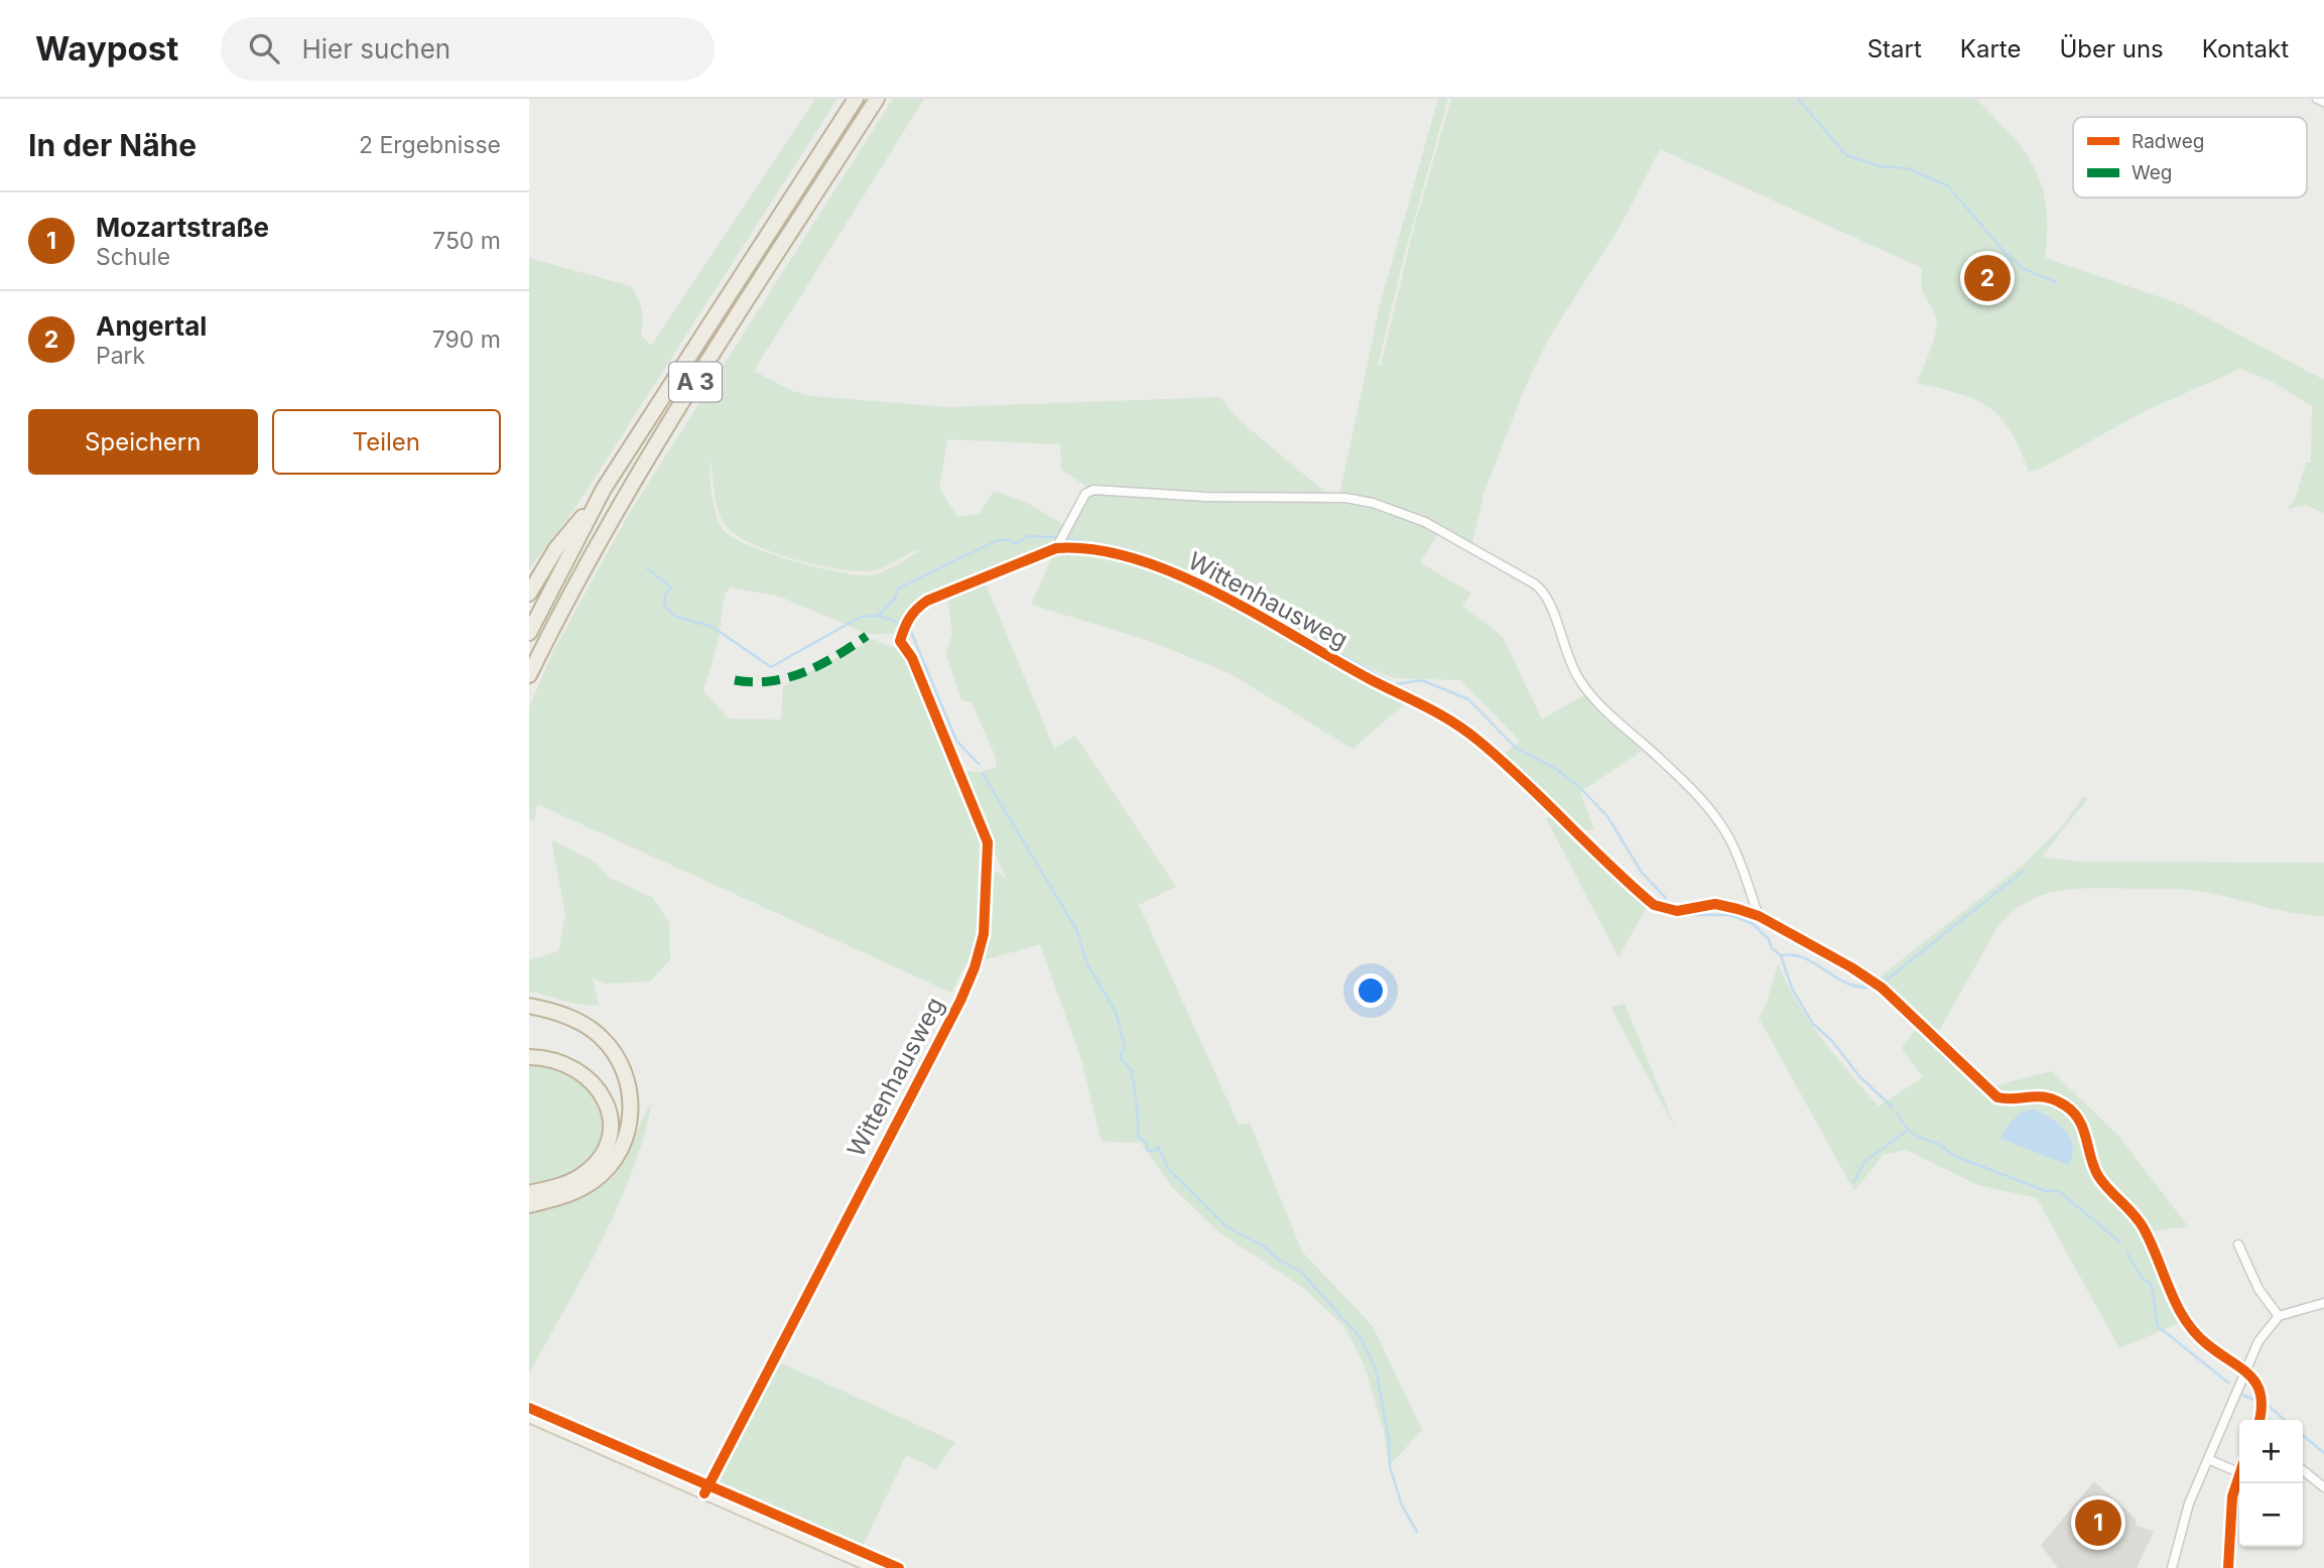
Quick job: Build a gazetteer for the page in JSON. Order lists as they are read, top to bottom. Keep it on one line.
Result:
{"streets":{"highway":["A 3"],"street":["Wittenhausweg"]},"legend":["Radweg","Weg"],"page":{"header":"Waypost","search":"Hier suchen","nav":["Start","Karte","Über uns","Kontakt"],"heading":["In der Nähe","2 Ergebnisse"],"list":[{"mark":"1","name":"Mozartstraße","note":"Schule","value":"750 m"},{"mark":"2","name":"Angertal","note":"Park","value":"790 m"}],"pins":["2","1"],"buttons":["Speichern","Teilen"],"map_buttons":["+","−"]}}
